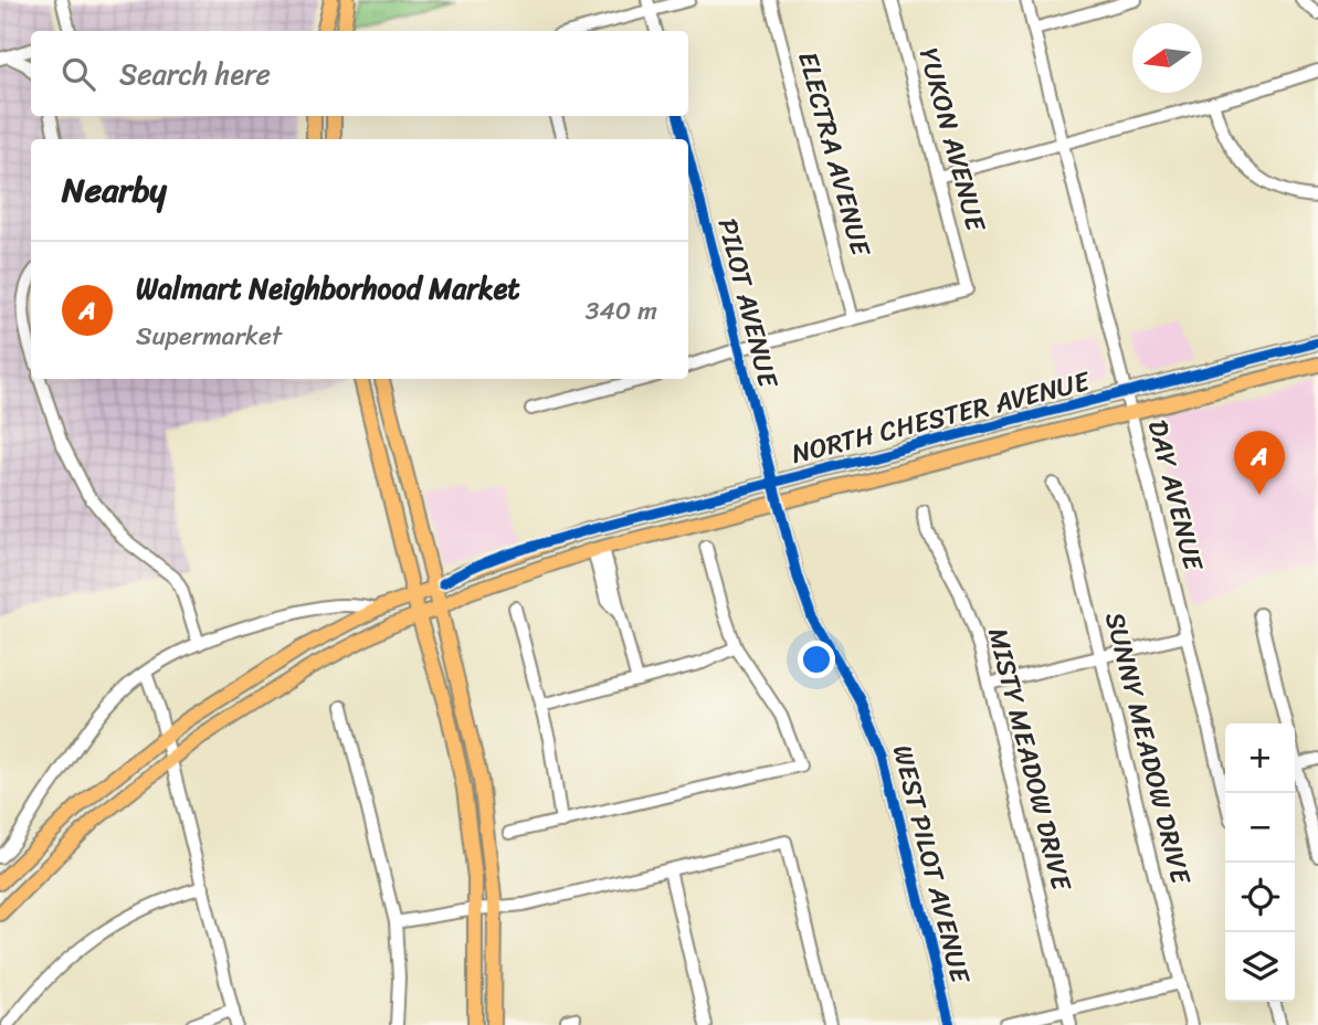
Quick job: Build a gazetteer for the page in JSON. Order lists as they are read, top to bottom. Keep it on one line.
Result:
{"streets":{"main road":["NORTH CHESTER AVENUE"],"street":["YUKON AVENUE","ELECTRA AVENUE","PILOT AVENUE","DAY AVENUE","SUNNY MEADOW DRIVE","MISTY MEADOW DRIVE","WEST PILOT AVENUE"]},"crossings":[["YUKON AVENUE","ELECTRA AVENUE"],["PILOT AVENUE","NORTH CHESTER AVENUE"],["PILOT AVENUE","WEST PILOT AVENUE"],["NORTH CHESTER AVENUE","DAY AVENUE"],["NORTH CHESTER AVENUE","WEST PILOT AVENUE"]],"north":"left","page":{"search":"Search here","heading":"Nearby","list":[{"mark":"A","name":"Walmart Neighborhood Market","note":"Supermarket","value":"340 m"}],"pins":"A","map_buttons":["+","−"]}}
